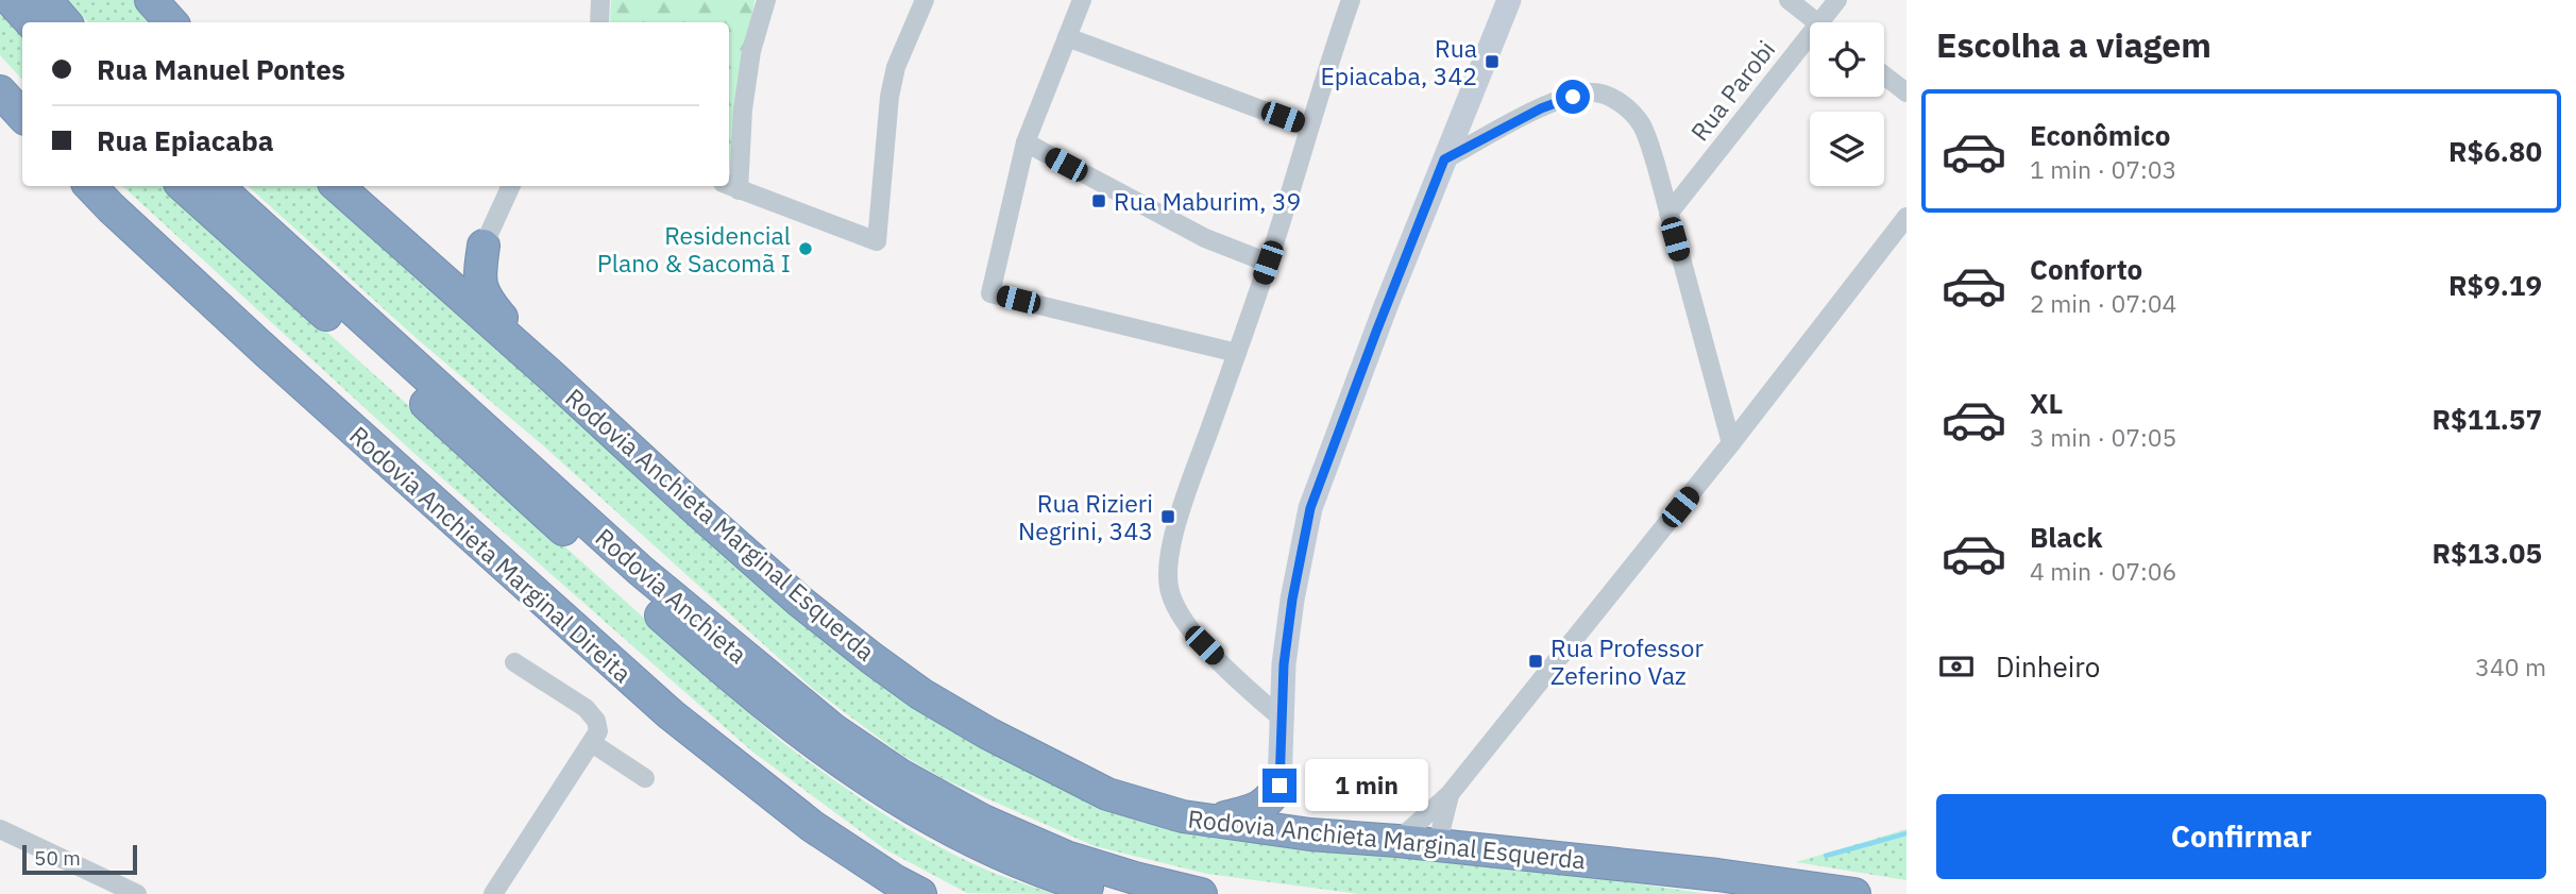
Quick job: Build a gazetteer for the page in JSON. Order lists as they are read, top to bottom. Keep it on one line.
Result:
{"streets":{"highway":["Rodovia Anchieta Marginal Esquerda","Rodovia Anchieta Marginal Direita","Rodovia Anchieta"],"street":["Rua Parobi"]},"places":{"transit":["Rua Epiacaba, 342","Rua Maburim, 39","Rua Rizieri Negrini, 343","Rua Professor Zeferino Vaz"],"other":["Residencial Plano & Sacomã I"]},"scale_bar":"50 m","page":{"heading":"Escolha a viagem","banner":["Rua Manuel Pontes","Rua Epiacaba"],"list":[{"name":"Econômico","note":"1 min · 07:03","value":"R$6.80"},{"name":"Conforto","note":"2 min · 07:04","value":"R$9.19"},{"name":"XL","note":"3 min · 07:05","value":"R$11.57"},{"name":"Black","note":"4 min · 07:06","value":"R$13.05"}],"pay":["Dinheiro","340 m"],"bubble":"1 min","buttons":"Confirmar","scale":"50 m"}}
